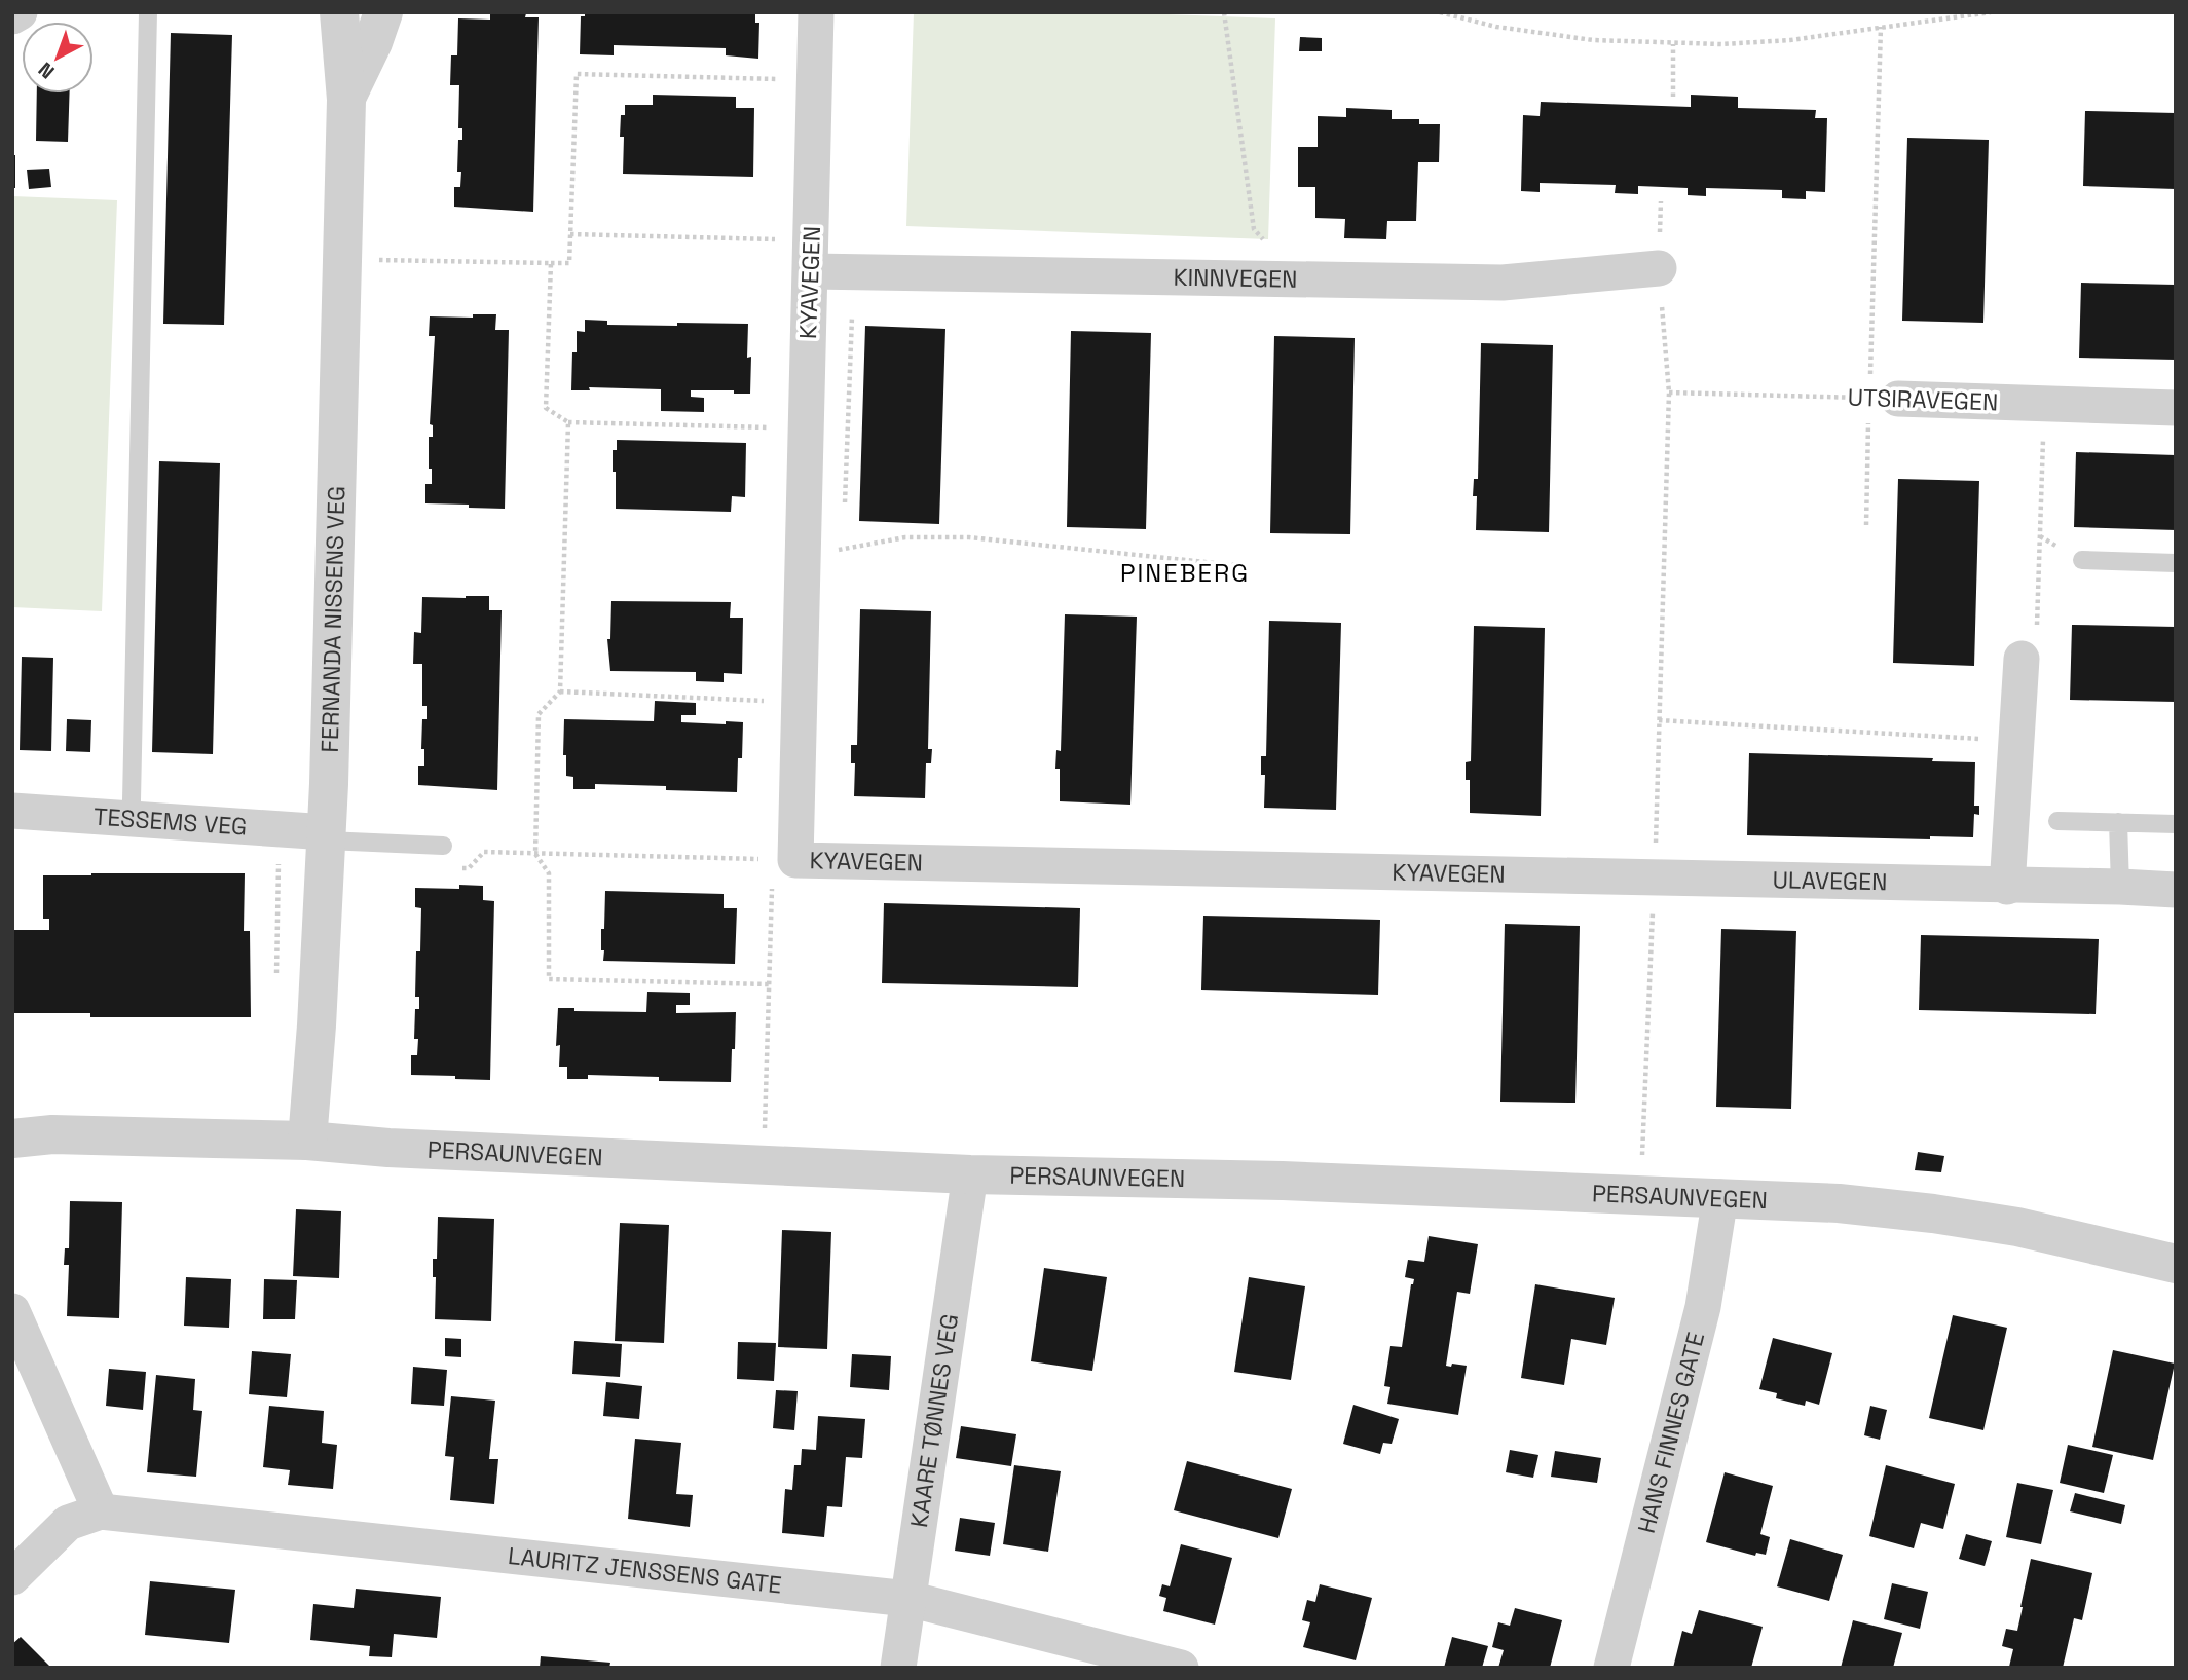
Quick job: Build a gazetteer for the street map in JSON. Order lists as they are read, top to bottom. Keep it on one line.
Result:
{"streets":{"street":["KINNVEGEN","KYAVEGEN","UTSIRAVEGEN","FERNANDA NISSENS VEG","TESSEMS VEG","ULAVEGEN","PERSAUNVEGEN","KAARE TØNNES VEG","HANS FINNES GATE","LAURITZ JENSSENS GATE"]},"crossings":[["KINNVEGEN","KYAVEGEN"],["KYAVEGEN","ULAVEGEN"],["FERNANDA NISSENS VEG","TESSEMS VEG"],["FERNANDA NISSENS VEG","PERSAUNVEGEN"],["PERSAUNVEGEN","KAARE TØNNES VEG"],["PERSAUNVEGEN","HANS FINNES GATE"],["KAARE TØNNES VEG","LAURITZ JENSSENS GATE"]],"districts":["PINEBERG"],"north":"bottom left"}
